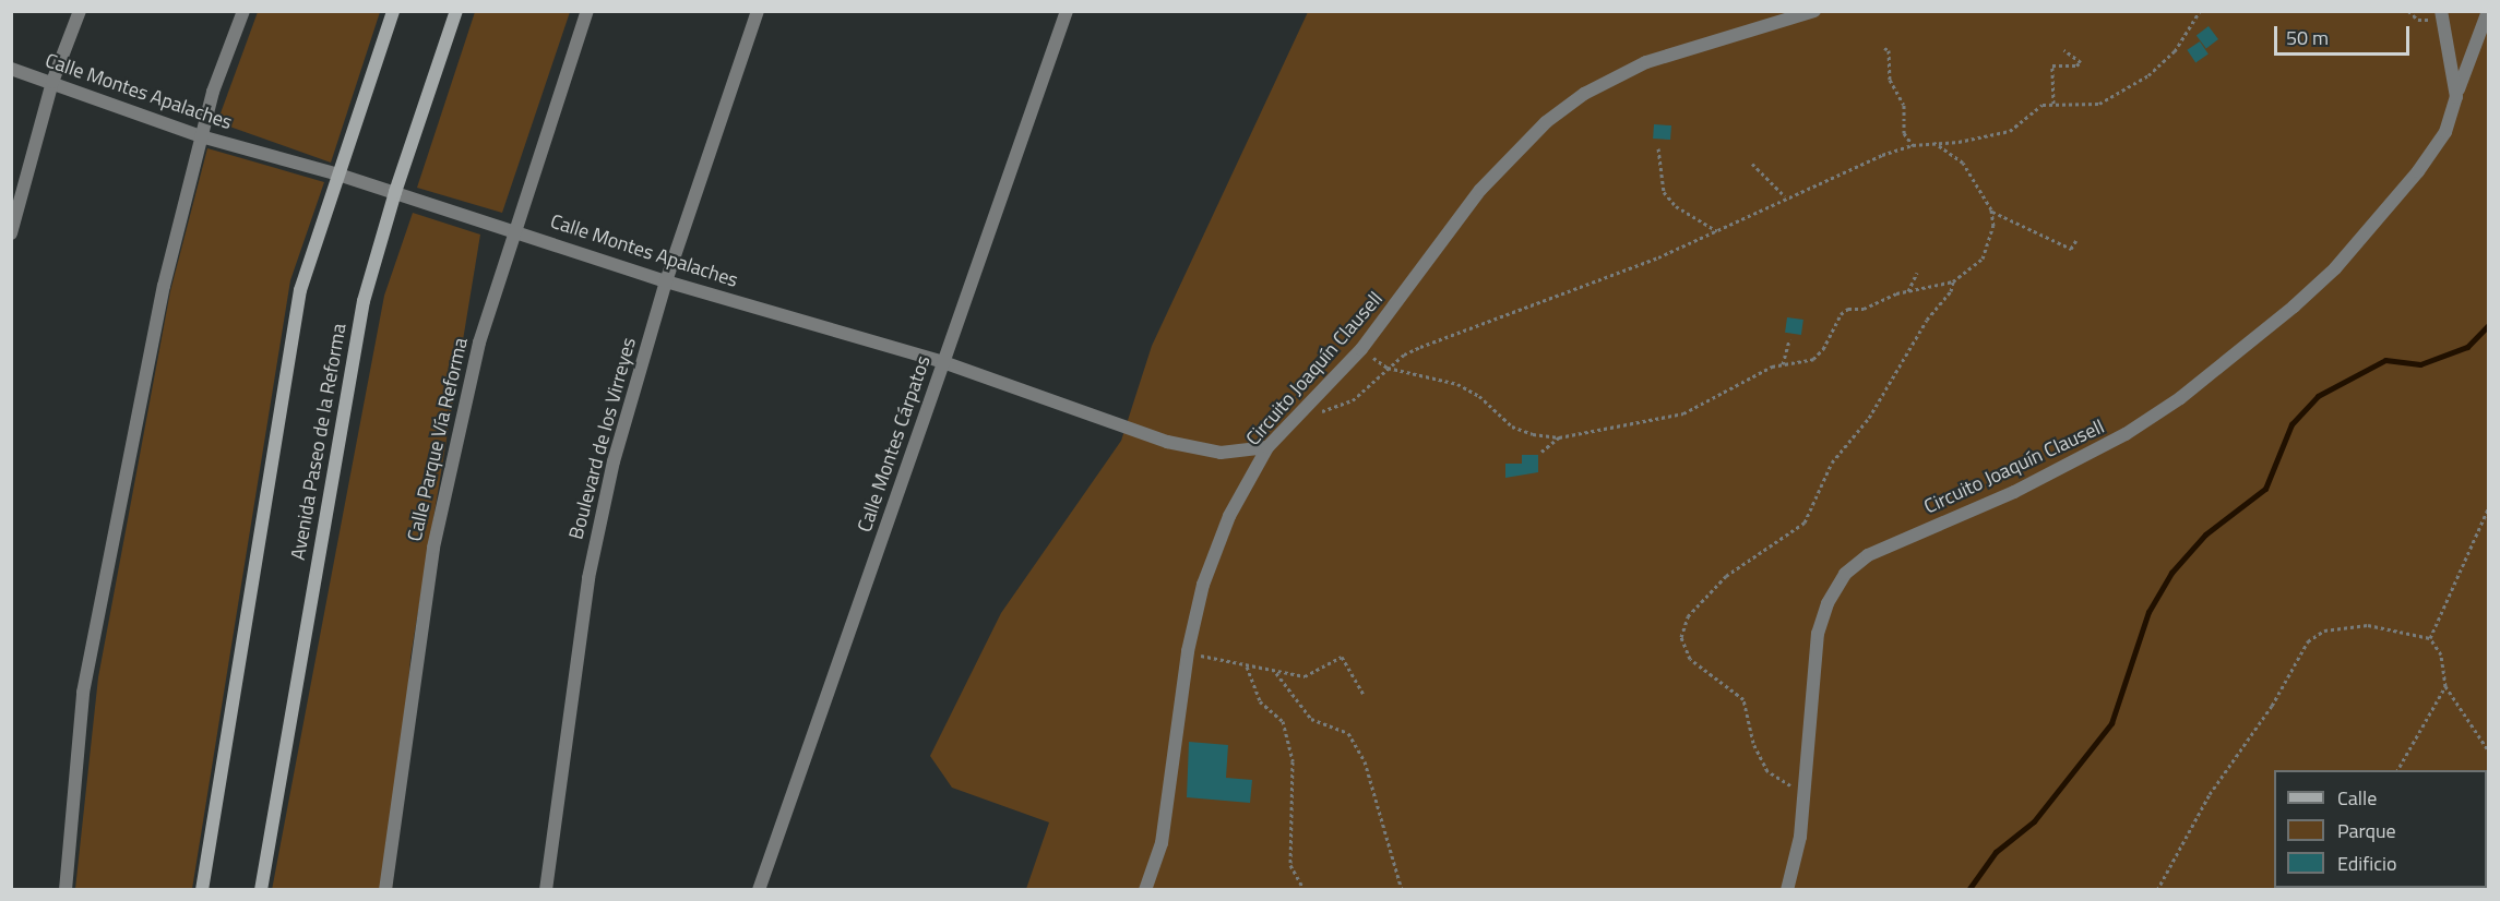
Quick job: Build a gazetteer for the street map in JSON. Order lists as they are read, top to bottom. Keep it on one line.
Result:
{"streets":{"main road":["Avenida Paseo de la Reforma"],"street":["Calle Montes Apalaches","Circuito Joaquín Clausell","Boulevard de los Virreyes","Calle Parque Vía Reforma","Calle Montes Cárpatos"]},"crossings":[["Calle Montes Apalaches","Circuito Joaquín Clausell"],["Calle Montes Apalaches","Boulevard de los Virreyes"],["Calle Montes Apalaches","Calle Parque Vía Reforma"],["Calle Montes Apalaches","Avenida Paseo de la Reforma"],["Calle Montes Apalaches","Calle Montes Cárpatos"]],"legend":["Calle","Parque","Edificio"],"scale_bar":"50 m"}
